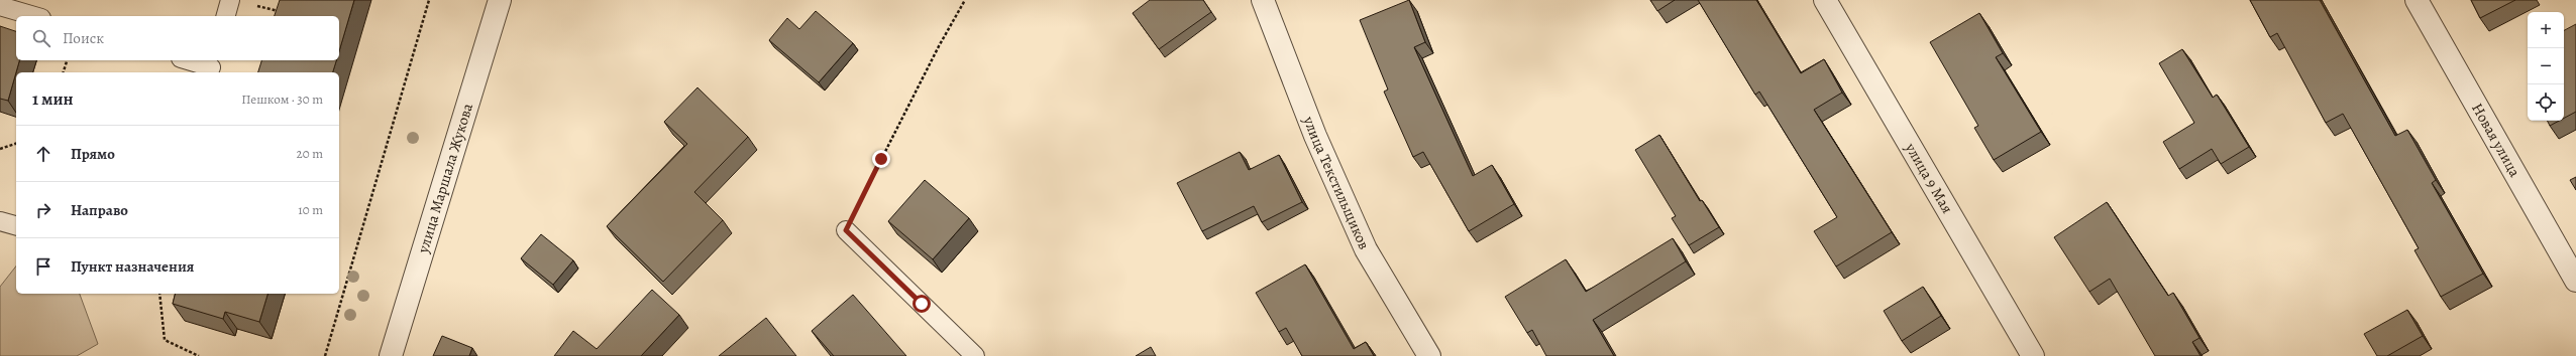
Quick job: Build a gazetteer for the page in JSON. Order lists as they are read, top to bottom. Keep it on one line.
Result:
{"streets":{"street":["Новая улица","улица Маршала Жукова","улица 9 Мая","улица Текстильщиков"]},"page":{"map_buttons":["+","−"],"search":"Поиск","heading":["1 мин","Пешком · 30 m"],"list":[["Прямо","20 m"],["Направо","10 m"],"Пункт назначения"]}}
